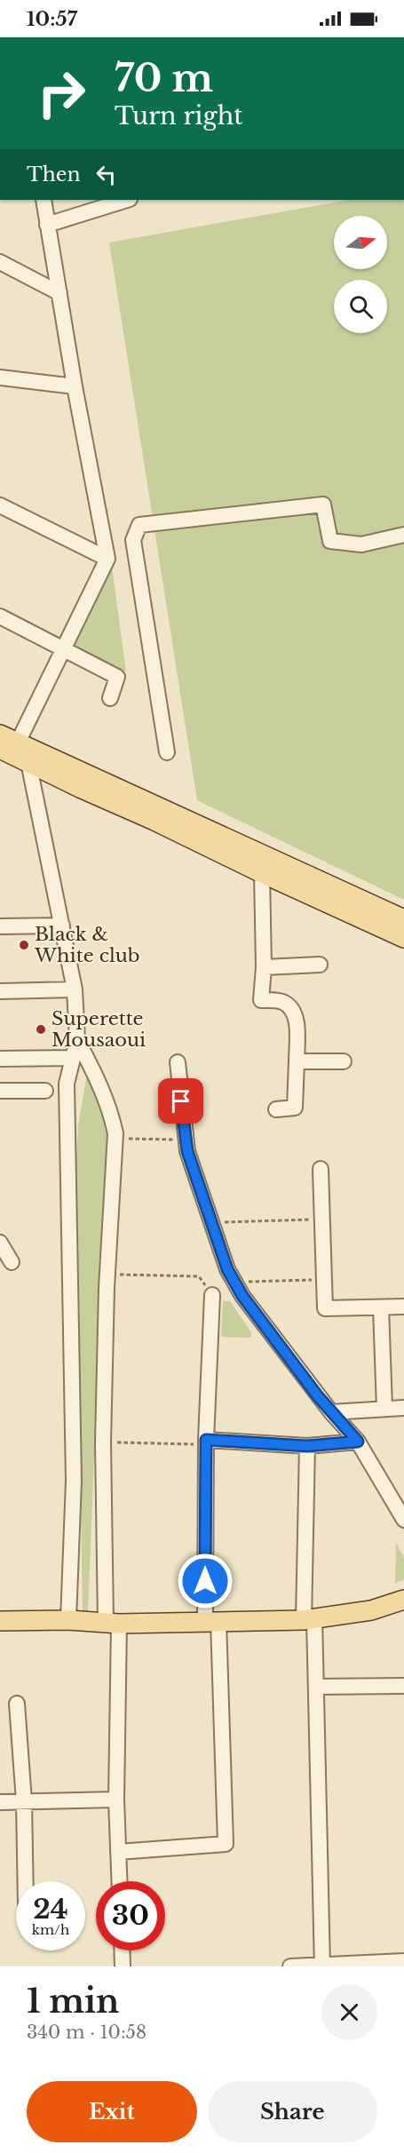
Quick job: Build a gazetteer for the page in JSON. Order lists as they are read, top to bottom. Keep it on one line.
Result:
{"places":["Black & White club","Superette Mousaoui"],"north":"right","page":{"status":"10:57","turn":["70 m","Turn right"],"then":"Then","speed":"24 km/h","limit":"30","heading":["1 min","340 m · 10:58"],"buttons":["Exit","Share"]}}
